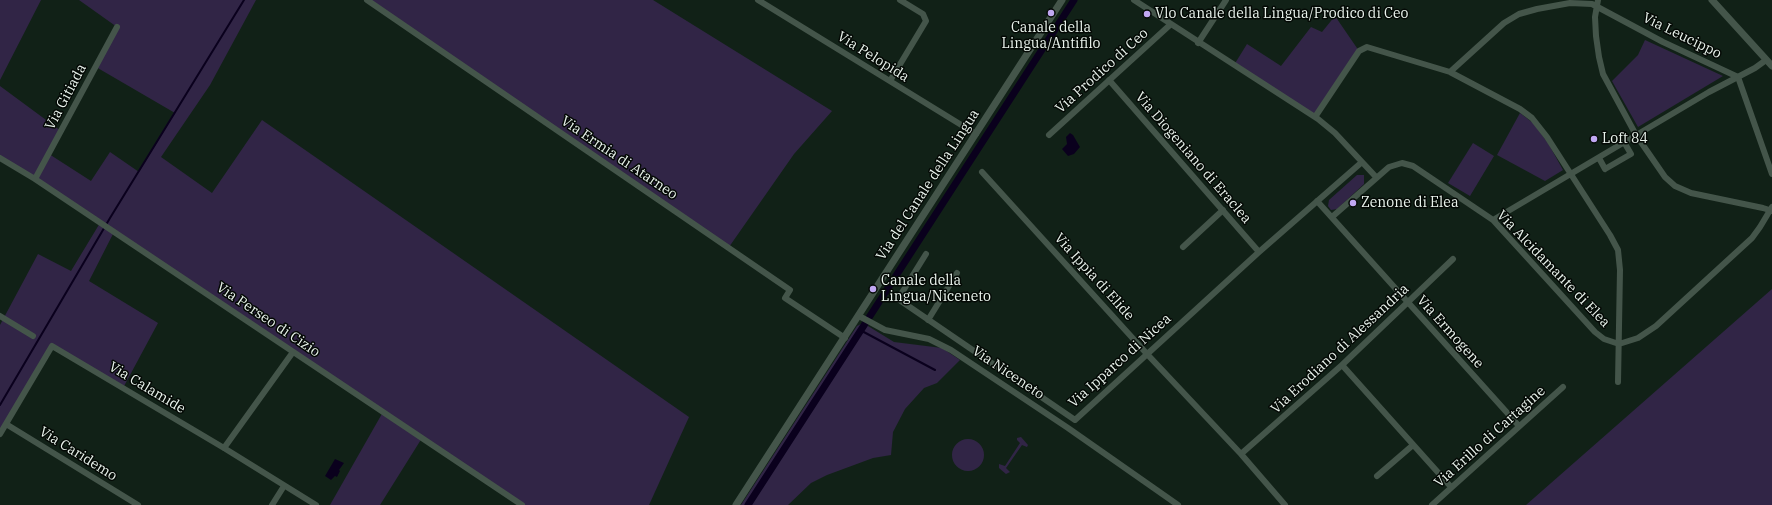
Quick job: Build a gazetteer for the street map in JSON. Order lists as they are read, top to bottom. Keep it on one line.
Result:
{"streets":{"street":["Via Leucippo","Via Pelopida","Via Prodico di Ceo","Via Gitiada","Via Ermia di Atarneo","Via Diogeniano di Eraclea","Via del Canale della Lingua","Via Alcidamante di Elea","Via Ippia di Elide","Via Perseo di Cizio","Via Ermogene","Via Erodiano di Alessandria","Via Ipparco di Nicea","Via Niceneto","Via Calamide","Via Erillo di Cartagine","Via Caridemo"]},"crossings":[["Via Pelopida","Via del Canale della Lingua"],["Via Prodico di Ceo","Via Diogeniano di Eraclea"],["Via Gitiada","Via Perseo di Cizio"],["Via Ermia di Atarneo","Via del Canale della Lingua"],["Via Diogeniano di Eraclea","Via Ipparco di Nicea"],["Via del Canale della Lingua","Via Niceneto"],["Via Alcidamante di Elea","Via Ermogene"],["Via Ippia di Elide","Via Erodiano di Alessandria"],["Via Ippia di Elide","Via Ipparco di Nicea"],["Via Ermogene","Via Erodiano di Alessandria"],["Via Ermogene","Via Ipparco di Nicea"],["Via Ermogene","Via Erillo di Cartagine"],["Via Calamide","Via Caridemo"]],"places":["Canale della Lingua/Antifilo","Vlo Canale della Lingua/Prodico di Ceo","Loft 84","Zenone di Elea","Canale della Lingua/Niceneto"]}
